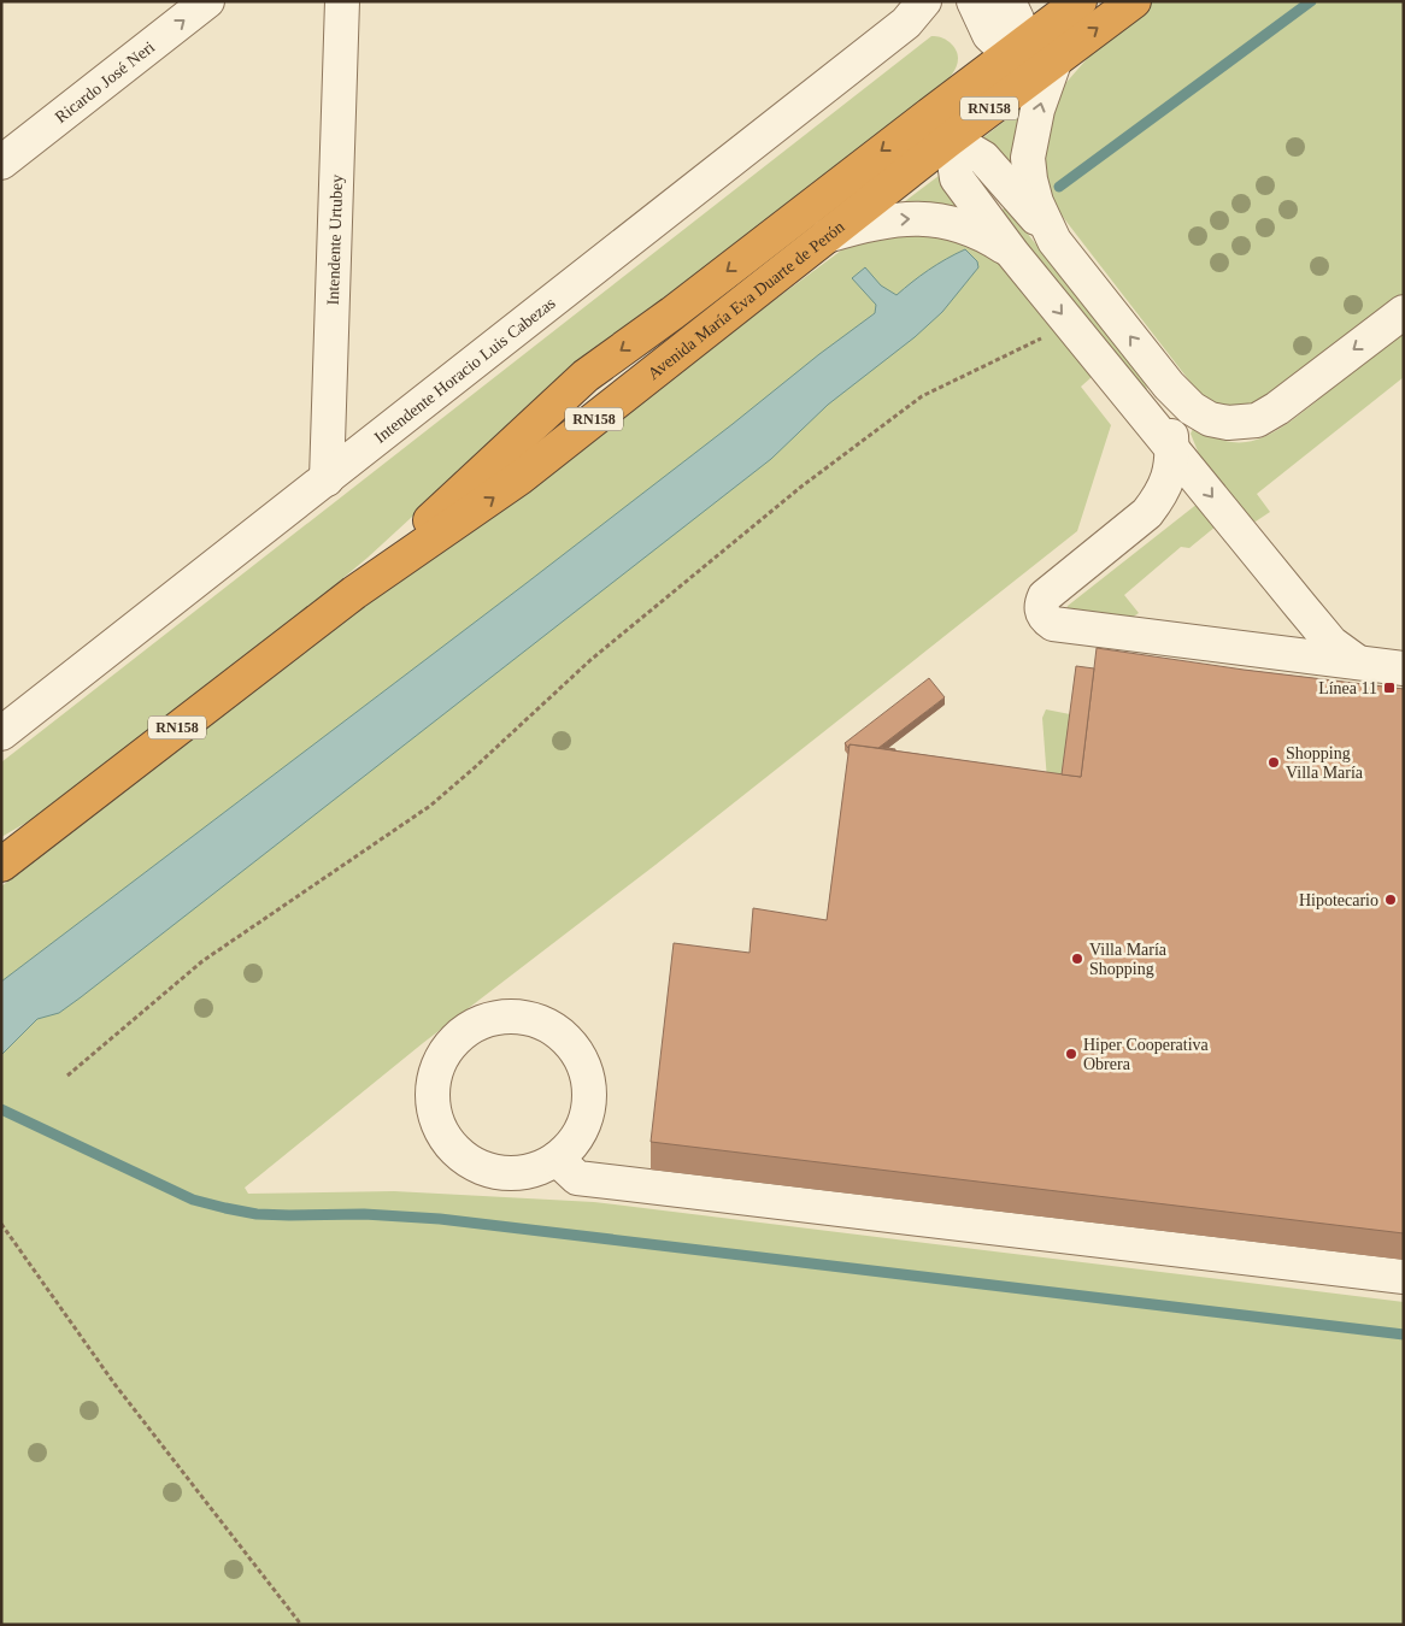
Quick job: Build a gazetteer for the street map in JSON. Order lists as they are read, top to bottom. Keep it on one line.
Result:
{"streets":{"highway":["RN158","Avenida María Eva Duarte de Perón"],"street":["Ricardo José Neri","Intendente Urtubey","Intendente Horacio Luis Cabezas"]},"crossings":[["Intendente Urtubey","Intendente Horacio Luis Cabezas"]],"one_way":["Ricardo José Neri"],"places":{"transit":["Línea 11"],"other":["Shopping Villa María","Hipotecario","Villa María Shopping","Hiper Cooperativa Obrera"]}}
